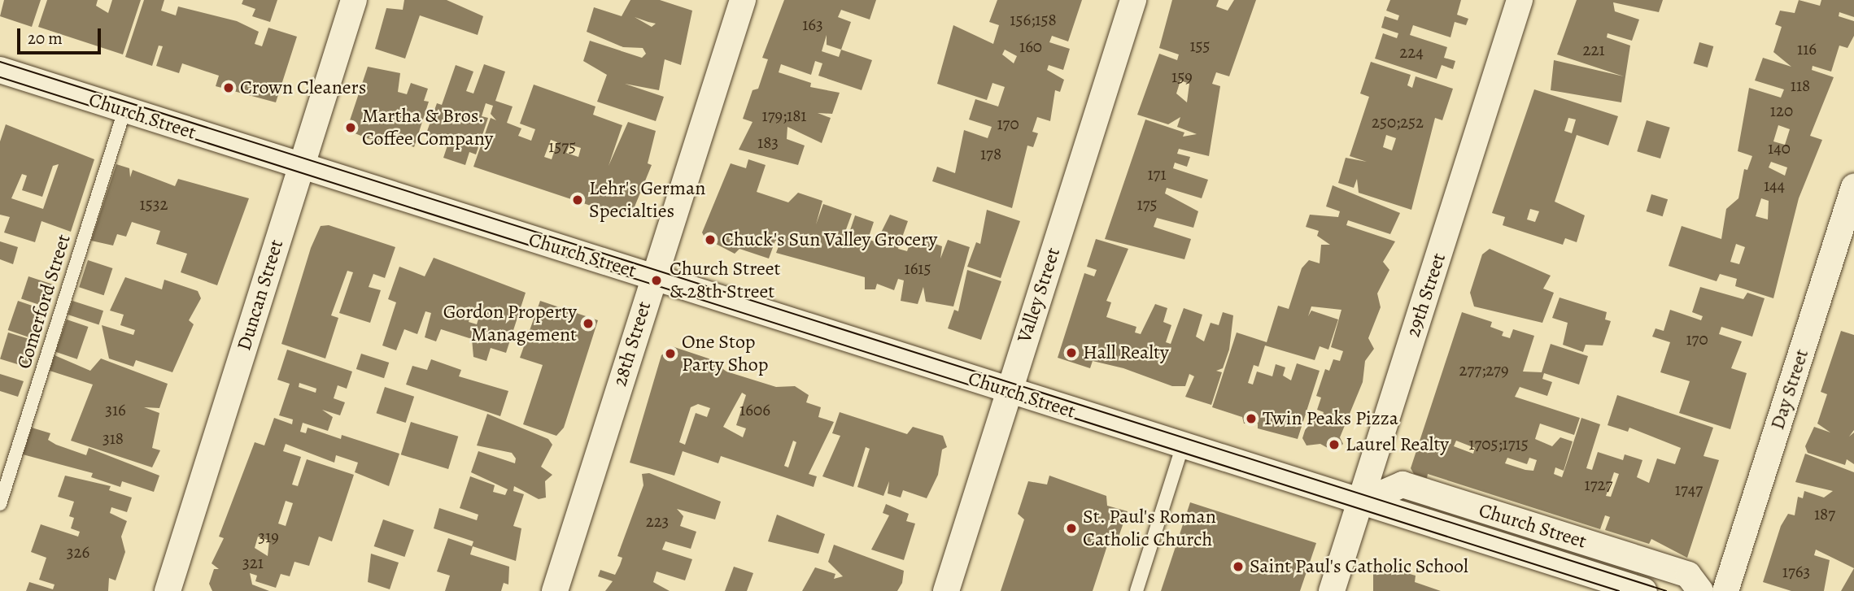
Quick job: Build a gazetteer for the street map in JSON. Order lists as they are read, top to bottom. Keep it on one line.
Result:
{"streets":{"street":["Church Street","Duncan Street","Valley Street","29th Street","28th Street","Day Street"],"lane":["Comerford Street"]},"crossings":[["Church Street","Duncan Street"],["Church Street","Valley Street"],["Church Street","29th Street"],["Church Street","Comerford Street"],["Church Street","28th Street"]],"places":["Crown Cleaners","Martha & Bros. Coffee Company","Lehr's German Specialties","Chuck's Sun Valley Grocery","Church Street & 28th Street","Gordon Property Management","Hall Realty","One Stop Party Shop","Twin Peaks Pizza","Laurel Realty","St. Paul's Roman Catholic Church","Saint Paul's Catholic School"],"house_numbers":["156;158","163","155","160","116","221","224","159","118","120","179;181","250;252","170","183","1575","140","178","171","144","1532","175","1615","170","277;279","316","1606","318","1705;1715","1727","1747","187","223","319","326","321","1763"],"scale_bar":"20 m"}
